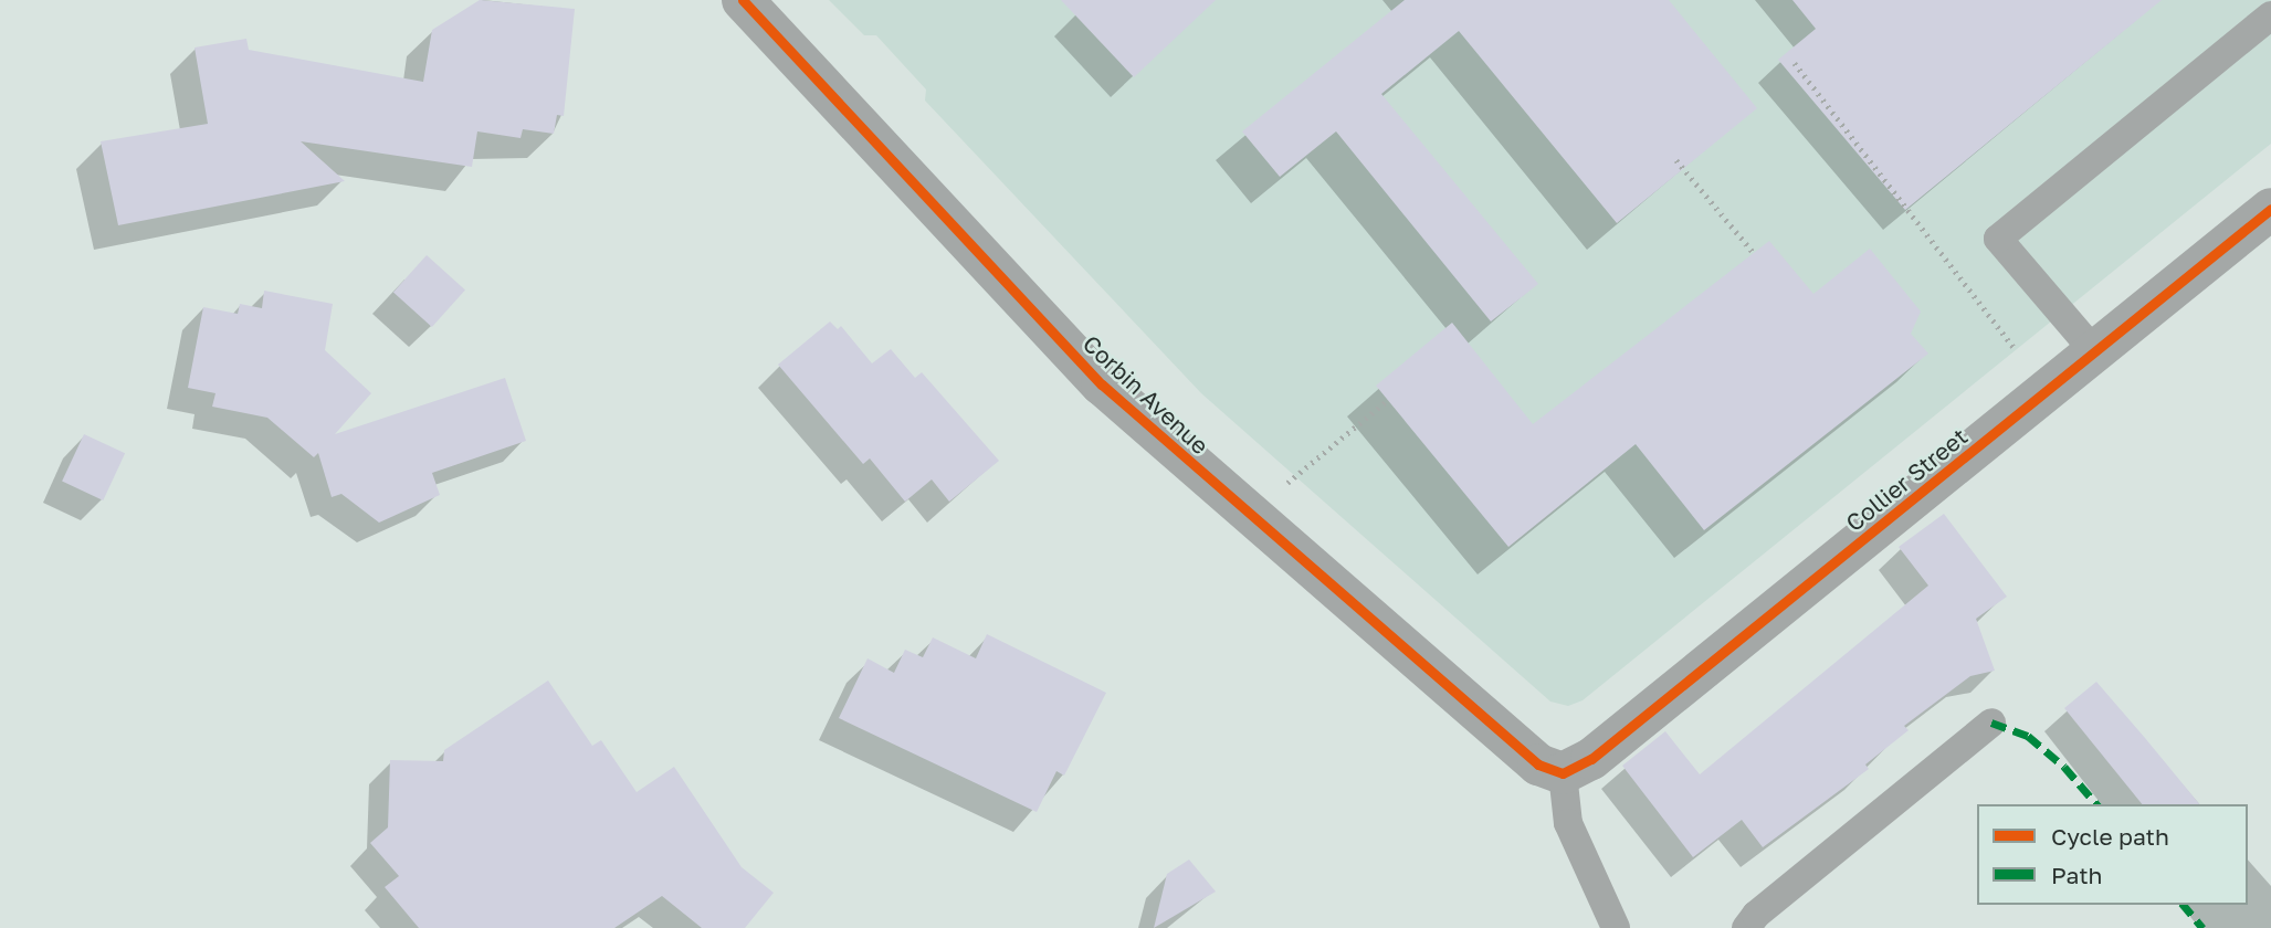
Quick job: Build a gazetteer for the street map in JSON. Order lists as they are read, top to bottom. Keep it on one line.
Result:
{"streets":{"street":["Corbin Avenue","Collier Street"]},"crossings":[["Corbin Avenue","Collier Street"]],"legend":["Cycle path","Path"]}
